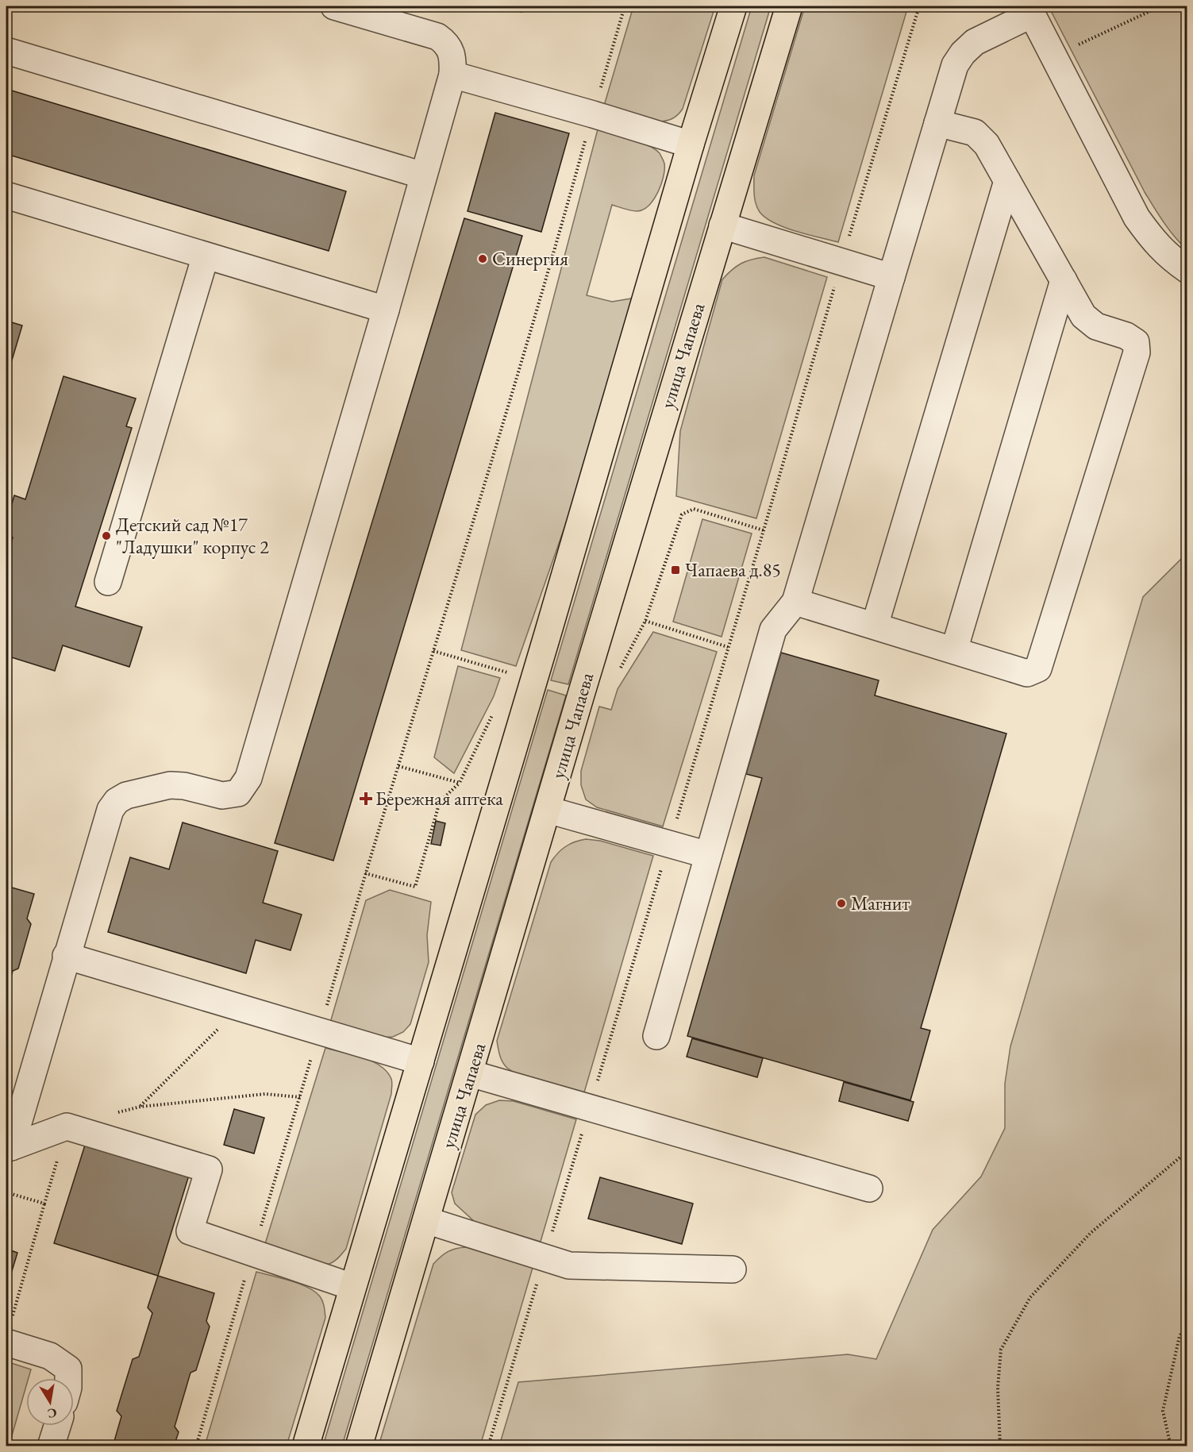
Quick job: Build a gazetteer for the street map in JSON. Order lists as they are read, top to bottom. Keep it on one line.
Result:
{"streets":{"main road":["улица Чапаева"]},"places":{"other":["Синергия","Детский сад №17 \"Ладушки\" корпус 2","Магнит"],"transit":["Чапаева д.85"],"health":["Бережная аптека"]},"north":"bottom"}
